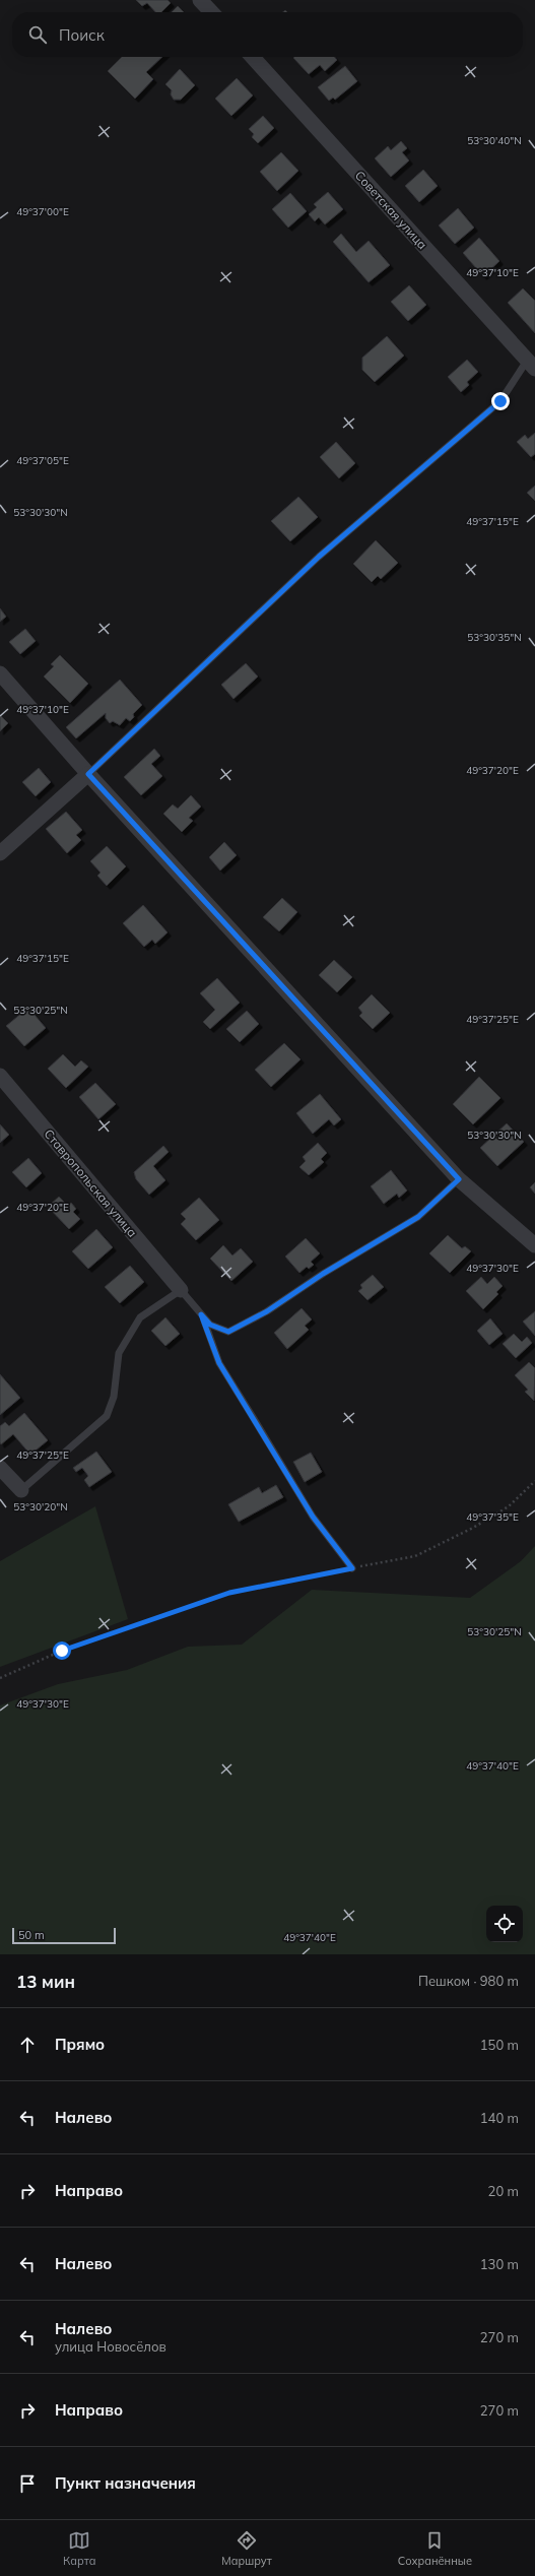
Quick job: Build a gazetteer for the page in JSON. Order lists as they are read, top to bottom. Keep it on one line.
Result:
{"streets":{"street":["Советская улица","Ставропольская улица"]},"scale_bar":"50 m","page":{"search":"Поиск","scale":"50 m","heading":["13 мин","Пешком · 980 m"],"list":[["Прямо","150 m"],["Налево","140 m"],["Направо","20 m"],["Налево","130 m"],["Налево","улица Новосёлов","270 m"],["Направо","270 m"],"Пункт назначения"],"nav":["Карта","Маршрут","Сохранённые"]},"coordinates":["53°30'40\"N","49°37'00\"E","49°37'10\"E","49°37'05\"E","53°30'30\"N","49°37'15\"E","53°30'35\"N","49°37'20\"E","53°30'25\"N","49°37'25\"E","49°37'30\"E","53°30'20\"N","49°37'35\"E","49°37'40\"E"]}
